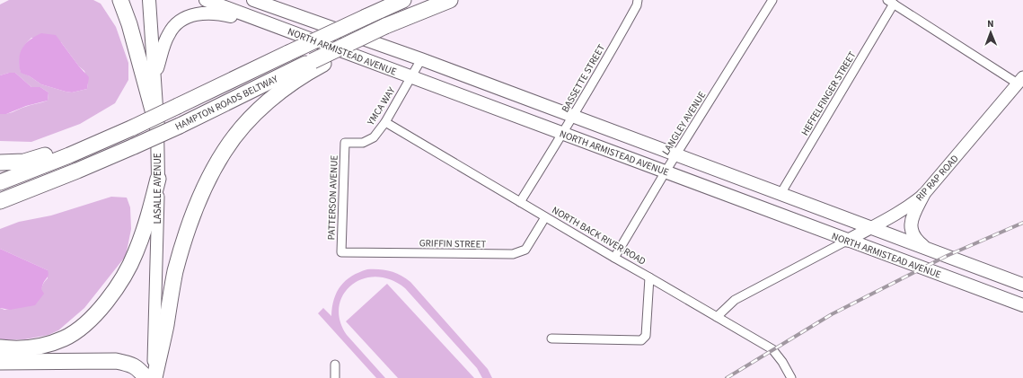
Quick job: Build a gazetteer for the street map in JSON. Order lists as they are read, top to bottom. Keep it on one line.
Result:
{"streets":{"highway":["HAMPTON ROADS BELTWAY"],"main road":["NORTH ARMISTEAD AVENUE","RIP RAP ROAD","LASALLE AVENUE"],"street":["BASSETTE STREET","HEFFELFINGER STREET","YMCA WAY","LANGLEY AVENUE","PATTERSON AVENUE","NORTH BACK RIVER ROAD","GRIFFIN STREET"]},"crossings":[["NORTH ARMISTEAD AVENUE","BASSETTE STREET"],["NORTH ARMISTEAD AVENUE","HEFFELFINGER STREET"],["NORTH ARMISTEAD AVENUE","YMCA WAY"],["NORTH ARMISTEAD AVENUE","LANGLEY AVENUE"],["NORTH ARMISTEAD AVENUE","RIP RAP ROAD"],["BASSETTE STREET","NORTH BACK RIVER ROAD"],["YMCA WAY","PATTERSON AVENUE"],["YMCA WAY","NORTH BACK RIVER ROAD"],["LANGLEY AVENUE","NORTH BACK RIVER ROAD"],["RIP RAP ROAD","NORTH BACK RIVER ROAD"],["PATTERSON AVENUE","GRIFFIN STREET"],["NORTH BACK RIVER ROAD","GRIFFIN STREET"]],"north":"top"}
